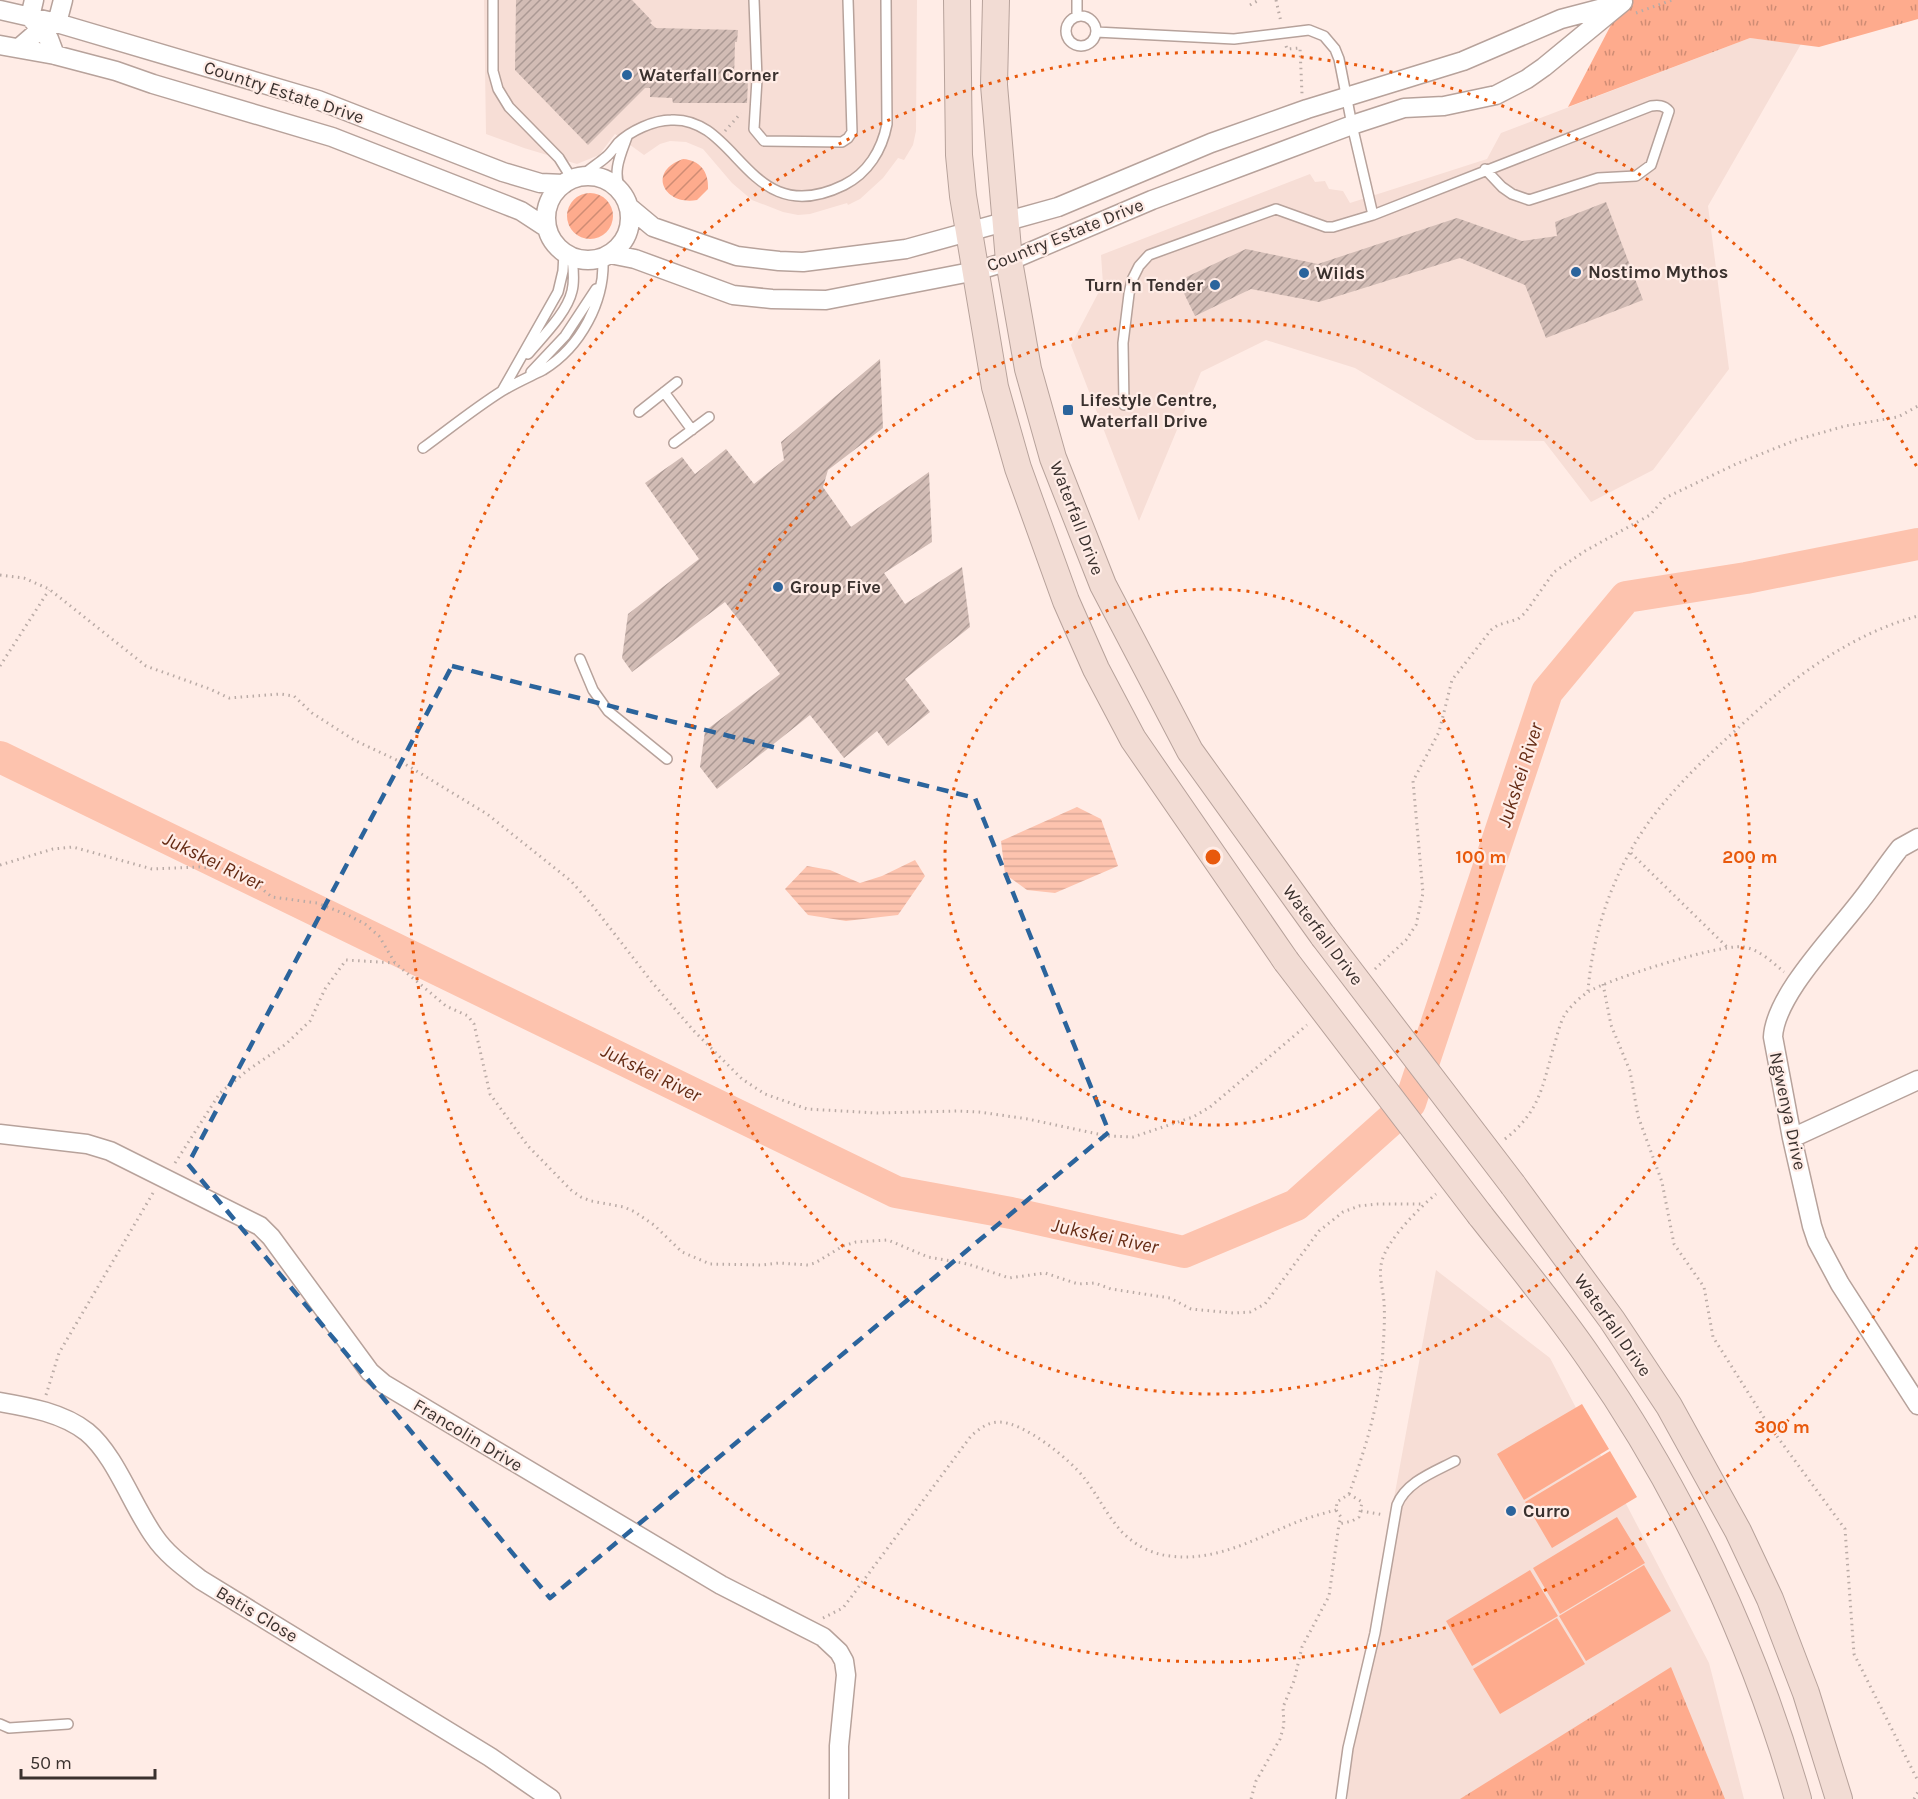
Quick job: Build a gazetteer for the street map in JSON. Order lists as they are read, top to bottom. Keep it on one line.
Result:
{"streets":{"main road":["Waterfall Drive"],"street":["Country Estate Drive","Ngwenya Drive","Francolin Drive","Batis Close"]},"crossings":[["Country Estate Drive","Waterfall Drive"]],"water":["Jukskei River"],"places":{"other":["Waterfall Corner","Nostimo Mythos","Wilds","Turn 'n Tender","Group Five","Curro"],"transit":["Lifestyle Centre, Waterfall Drive"]},"scale_bar":"50 m","rings":["100 m","200 m","300 m"]}
